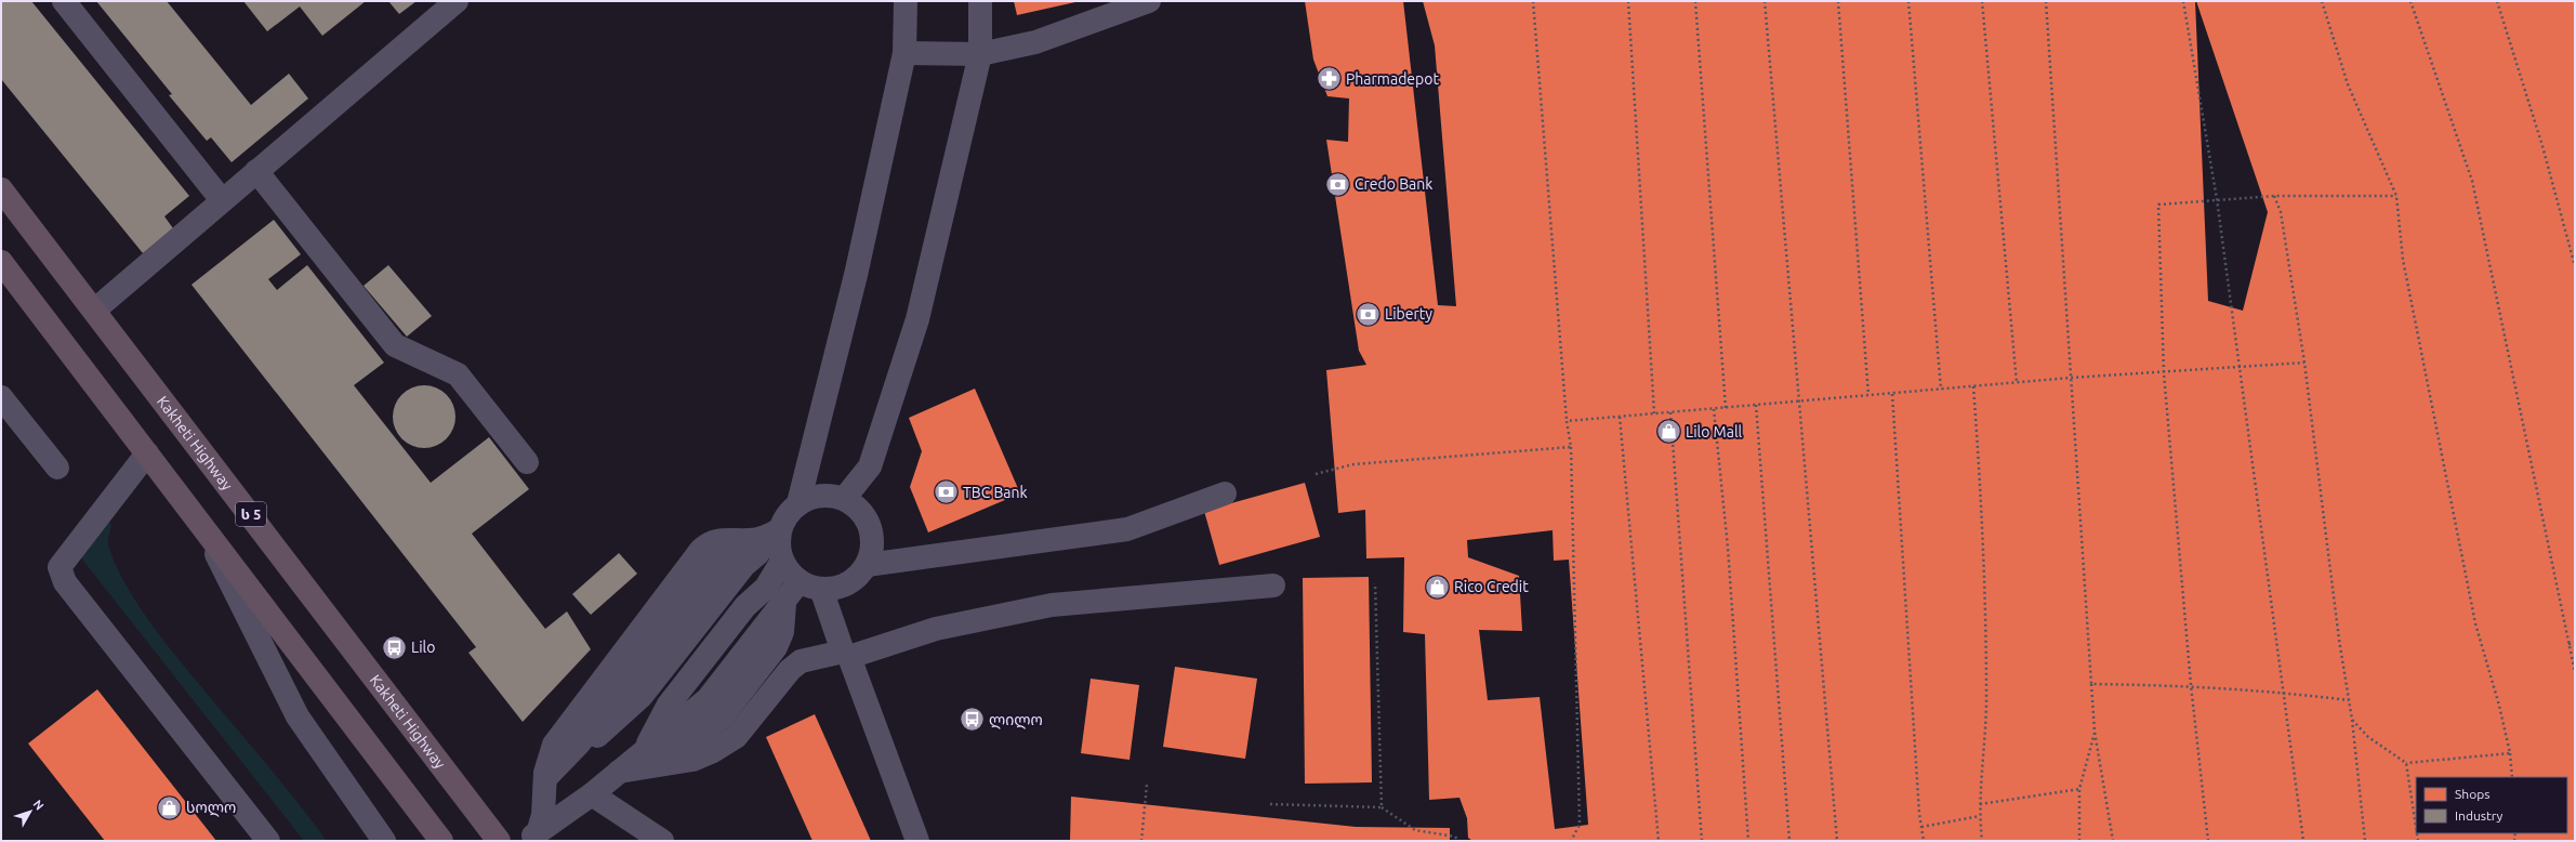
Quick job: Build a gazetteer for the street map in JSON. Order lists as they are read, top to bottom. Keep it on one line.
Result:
{"streets":{"highway":["Kakheti Highway","ს 5"]},"places":{"pharmacy":["Pharmadepot"],"bank":["Credo Bank","Liberty","TBC Bank"],"shop":["Lilo Mall","Rico Credit","სოლო"],"bus stop":["Lilo","ლილო"]},"legend":["Shops","Industry"],"north":"top right"}
